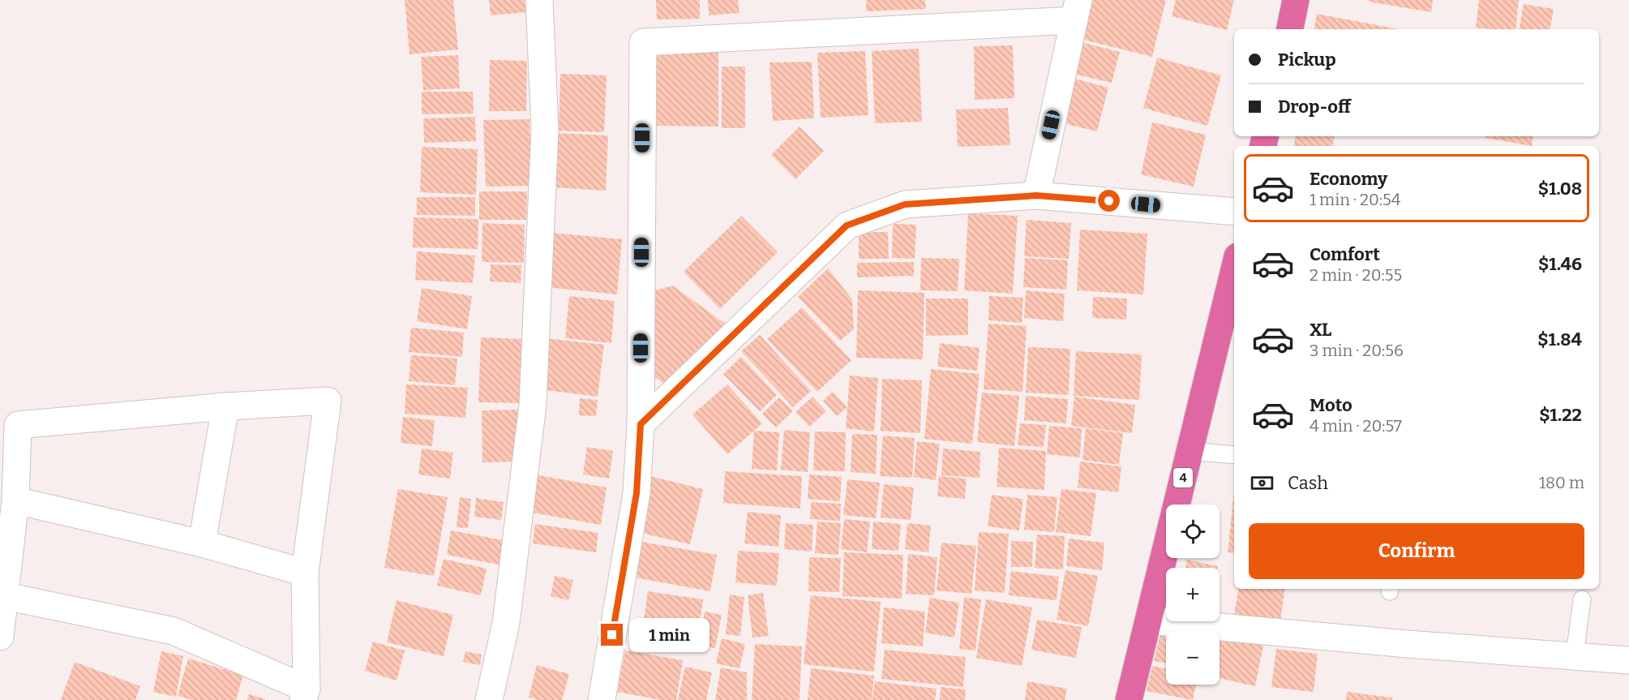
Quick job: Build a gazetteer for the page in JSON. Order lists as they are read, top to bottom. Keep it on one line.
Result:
{"streets":{"highway":["4"]},"page":{"banner":["Pickup","Drop-off"],"list":[{"name":"Economy","note":"1 min · 20:54","value":"$1.08"},{"name":"Comfort","note":"2 min · 20:55","value":"$1.46"},{"name":"XL","note":"3 min · 20:56","value":"$1.84"},{"name":"Moto","note":"4 min · 20:57","value":"$1.22"}],"pay":["Cash","180 m"],"map_buttons":["+","−"],"buttons":"Confirm","bubble":"1 min"}}
